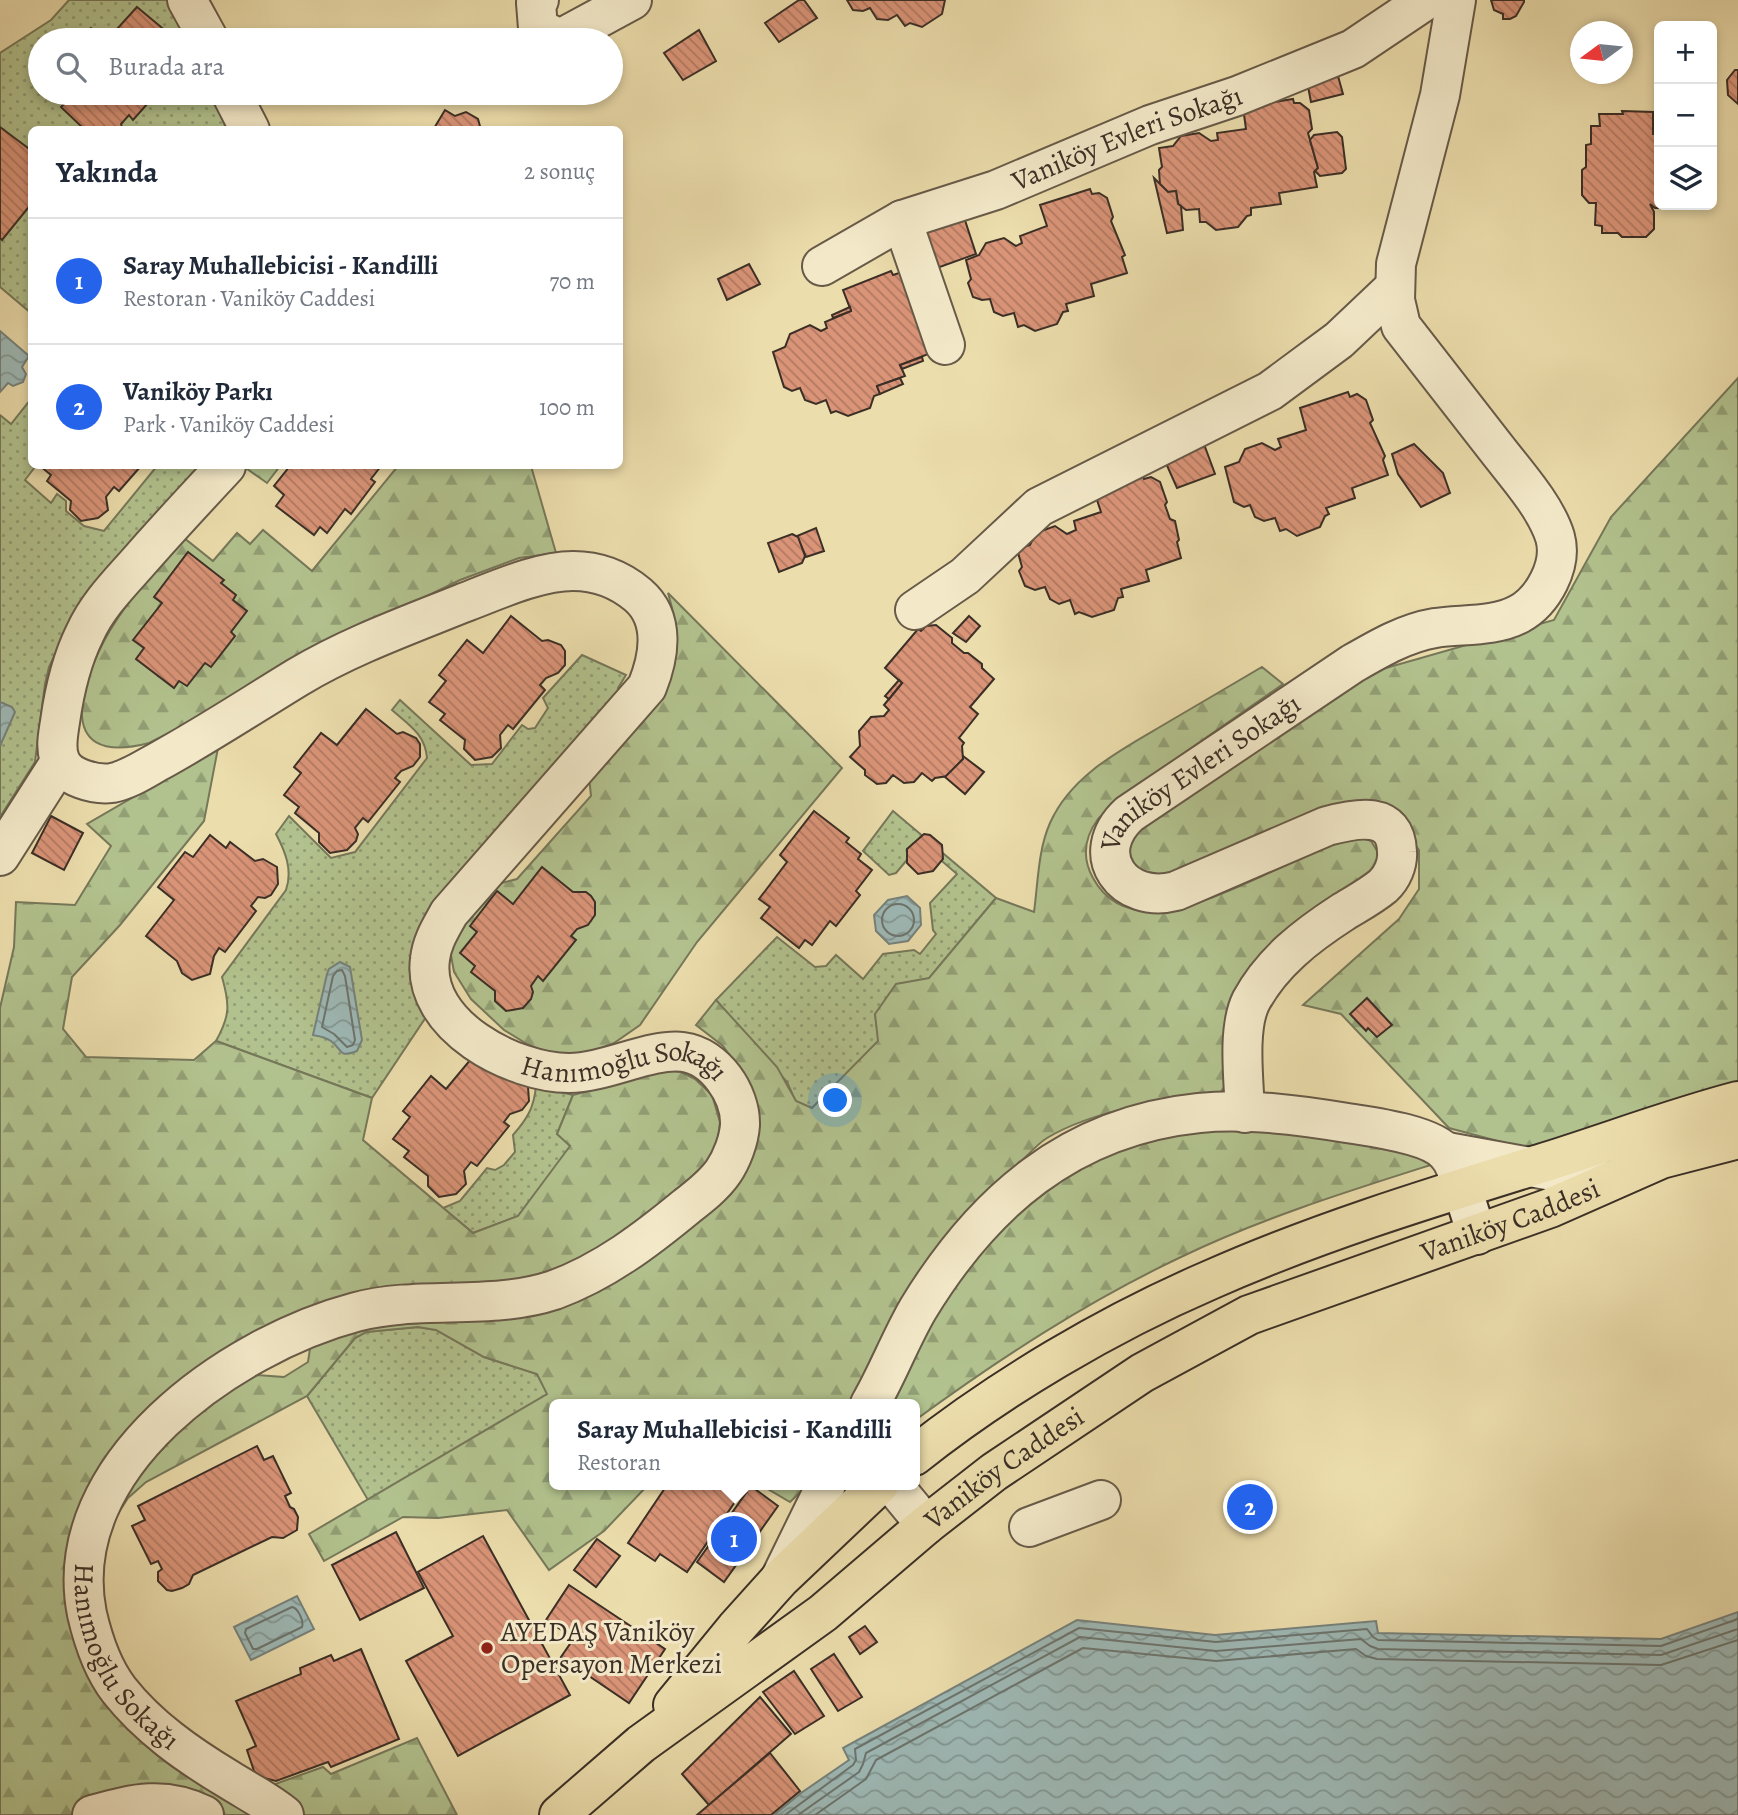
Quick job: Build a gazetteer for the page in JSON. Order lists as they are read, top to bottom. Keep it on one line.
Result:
{"streets":{"main road":["Vaniköy Caddesi"],"street":["Vaniköy Evleri Sokağı","Hanımoğlu Sokağı"]},"places":["AYEDAŞ Vaniköy Opersayon Merkezi"],"north":"left","page":{"map_buttons":["+","−"],"search":"Burada ara","heading":["Yakında","2 sonuç"],"list":[{"mark":"1","name":"Saray Muhallebicisi - Kandilli","note":"Restoran · Vaniköy Caddesi","value":"70 m"},{"mark":"2","name":"Vaniköy Parkı","note":"Park · Vaniköy Caddesi","value":"100 m"}],"popup":["Saray Muhallebicisi - Kandilli","Restoran"],"pins":["2","1"]}}
